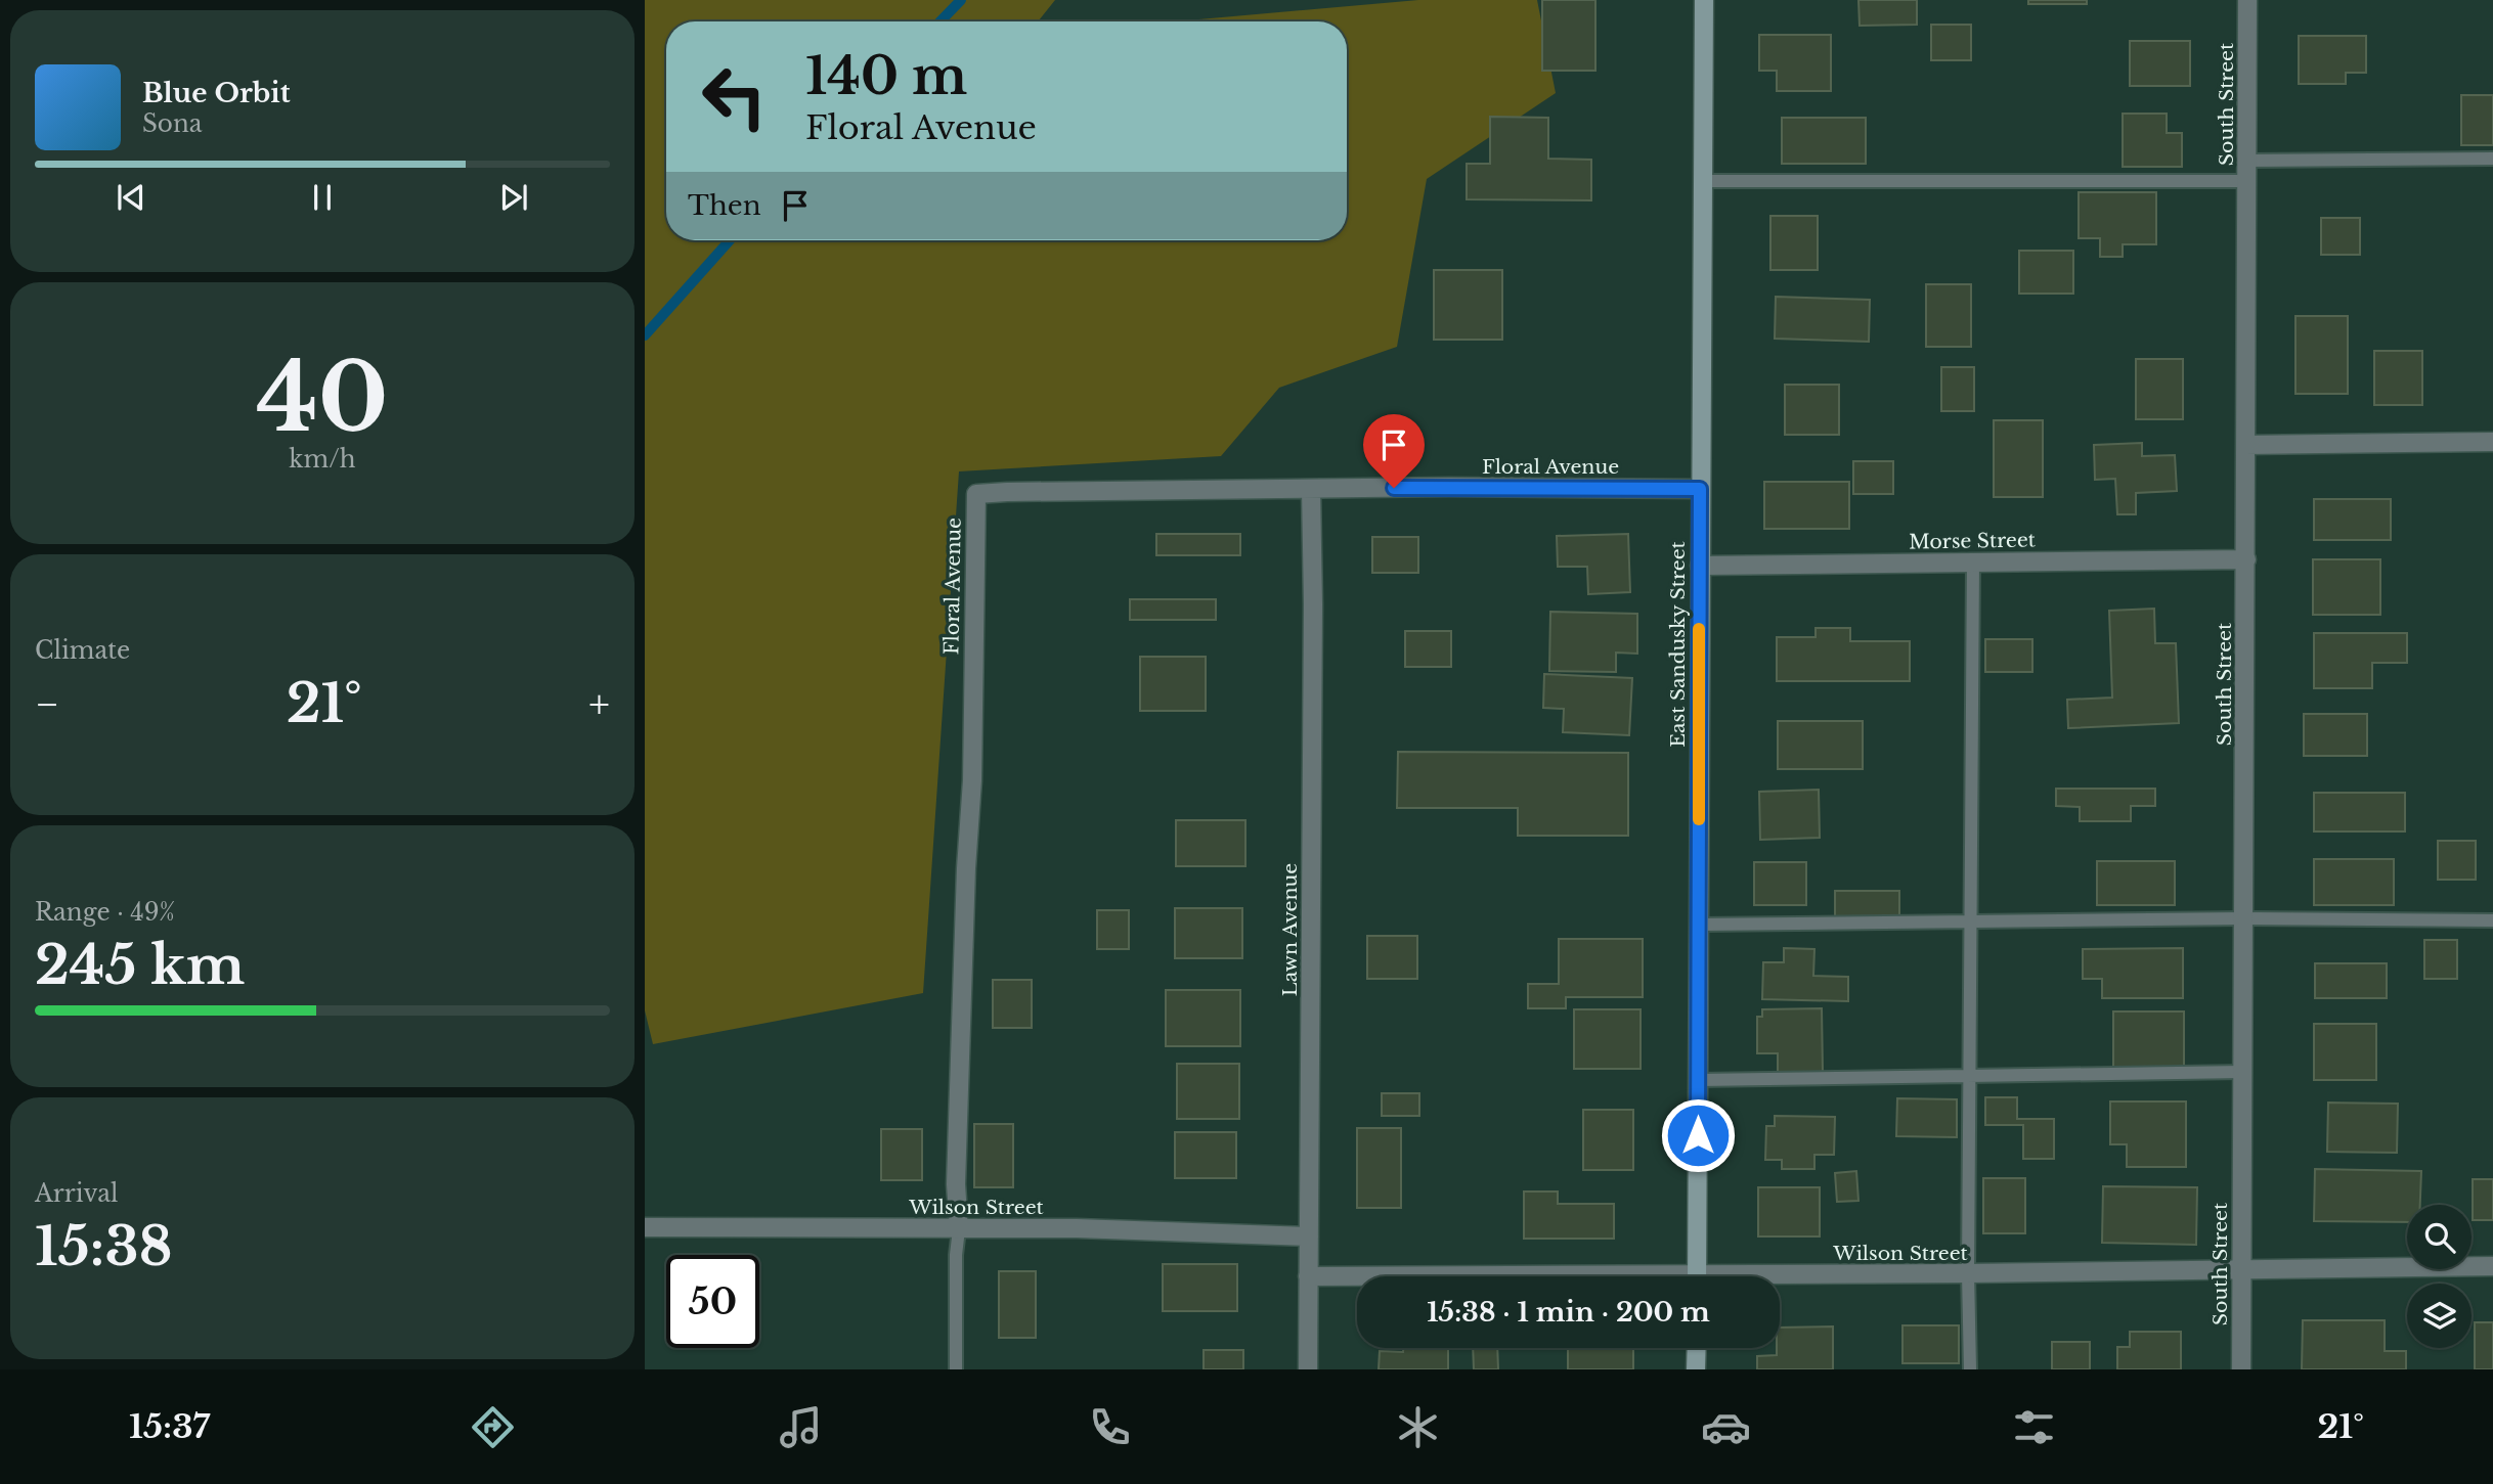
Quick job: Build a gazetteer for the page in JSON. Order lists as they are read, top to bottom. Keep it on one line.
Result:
{"streets":{"main road":["East Sandusky Street"],"street":["South Street","Floral Avenue","Morse Street","Lawn Avenue","Wilson Street"]},"crossings":[["South Street","Morse Street"],["South Street","Wilson Street"],["Floral Avenue","East Sandusky Street"],["Floral Avenue","Lawn Avenue"],["Floral Avenue","Wilson Street"],["Morse Street","East Sandusky Street"],["Lawn Avenue","Wilson Street"]],"page":{"turn":["140 m","Floral Avenue"],"song":["Blue Orbit","Sona"],"then":"Then","tile":[["40","km/h"],"Climate",["Range · 49%","245 km"],["Arrival","15:38"]],"heat":["−","21°","+"],"limit":"50","trip":"15:38 · 1 min · 200 m","tabs":["15:37","21°"]}}
